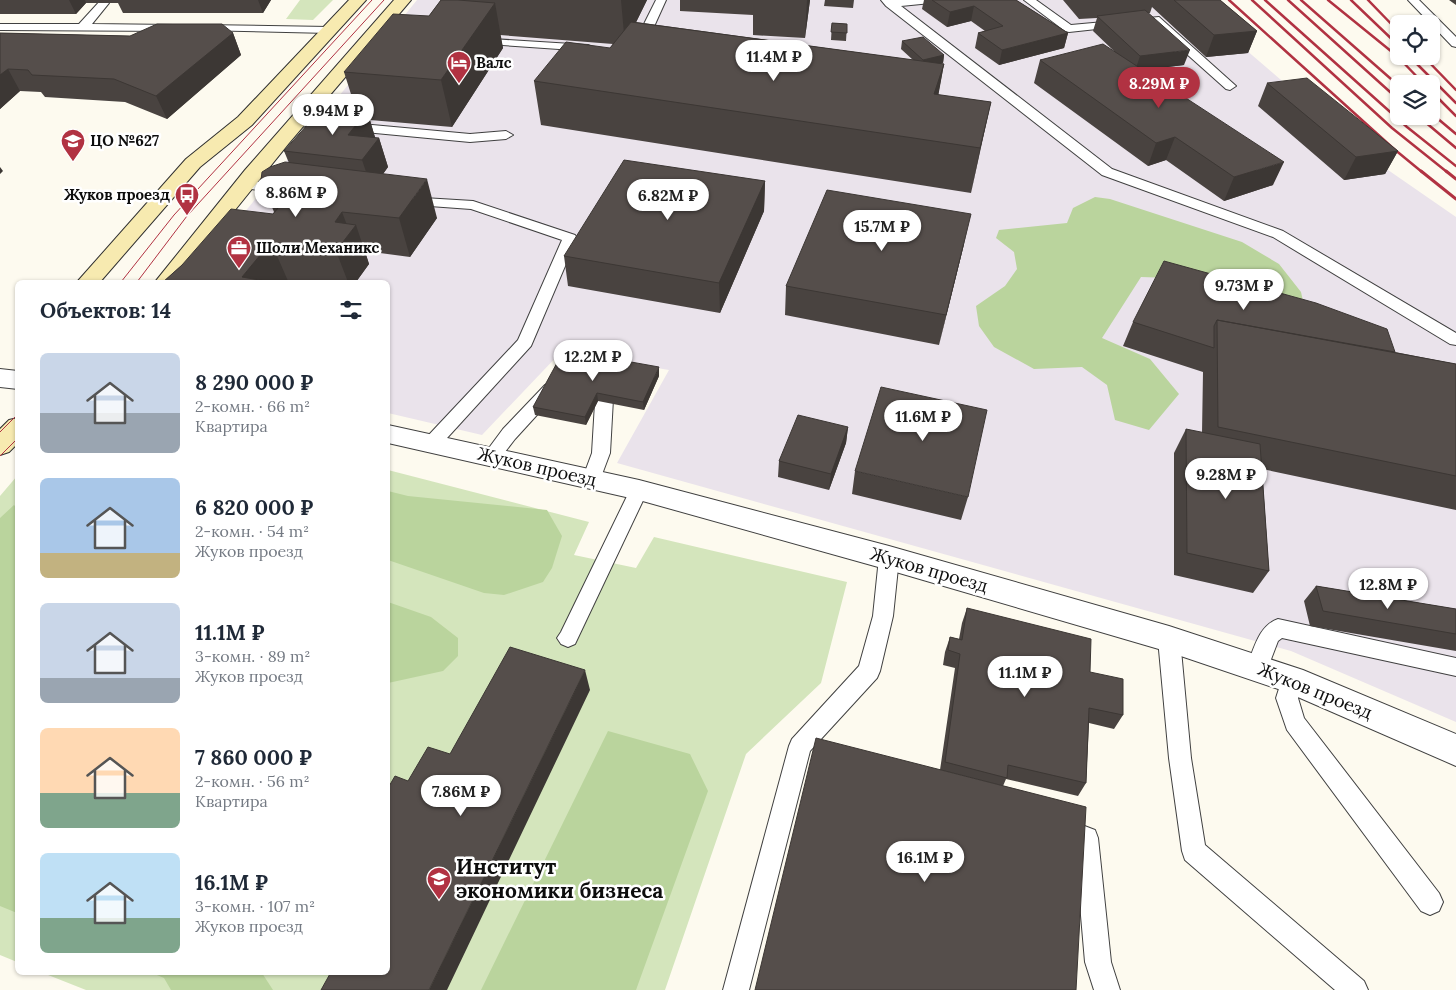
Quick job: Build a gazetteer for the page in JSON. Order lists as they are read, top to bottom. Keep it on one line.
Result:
{"streets":{"street":["Жуков проезд"]},"places":{"hotel":["Валс"],"school or university":["ЦО №627","Институт экономики бизнеса"],"bus stop":["Жуков проезд"],"office":["Шоли Механикс"]},"page":{"price":["11.4M ₽","8.29M ₽","9.94M ₽","8.86M ₽","6.82M ₽","15.7M ₽","9.73M ₽","12.2M ₽","11.6M ₽","9.28M ₽","12.8M ₽","11.1M ₽","7.86M ₽","16.1M ₽"],"heading":"Объектов: 14","list":[{"name":"8 290 000 ₽","note":"2-комн. · 66 m² · Квартира"},{"name":"6 820 000 ₽","note":"2-комн. · 54 m² · Жуков проезд"},{"name":"11.1M ₽","note":"3-комн. · 89 m² · Жуков проезд"},{"name":"7 860 000 ₽","note":"2-комн. · 56 m² · Квартира"},{"name":"16.1M ₽","note":"3-комн. · 107 m² · Жуков проезд"}]}}
